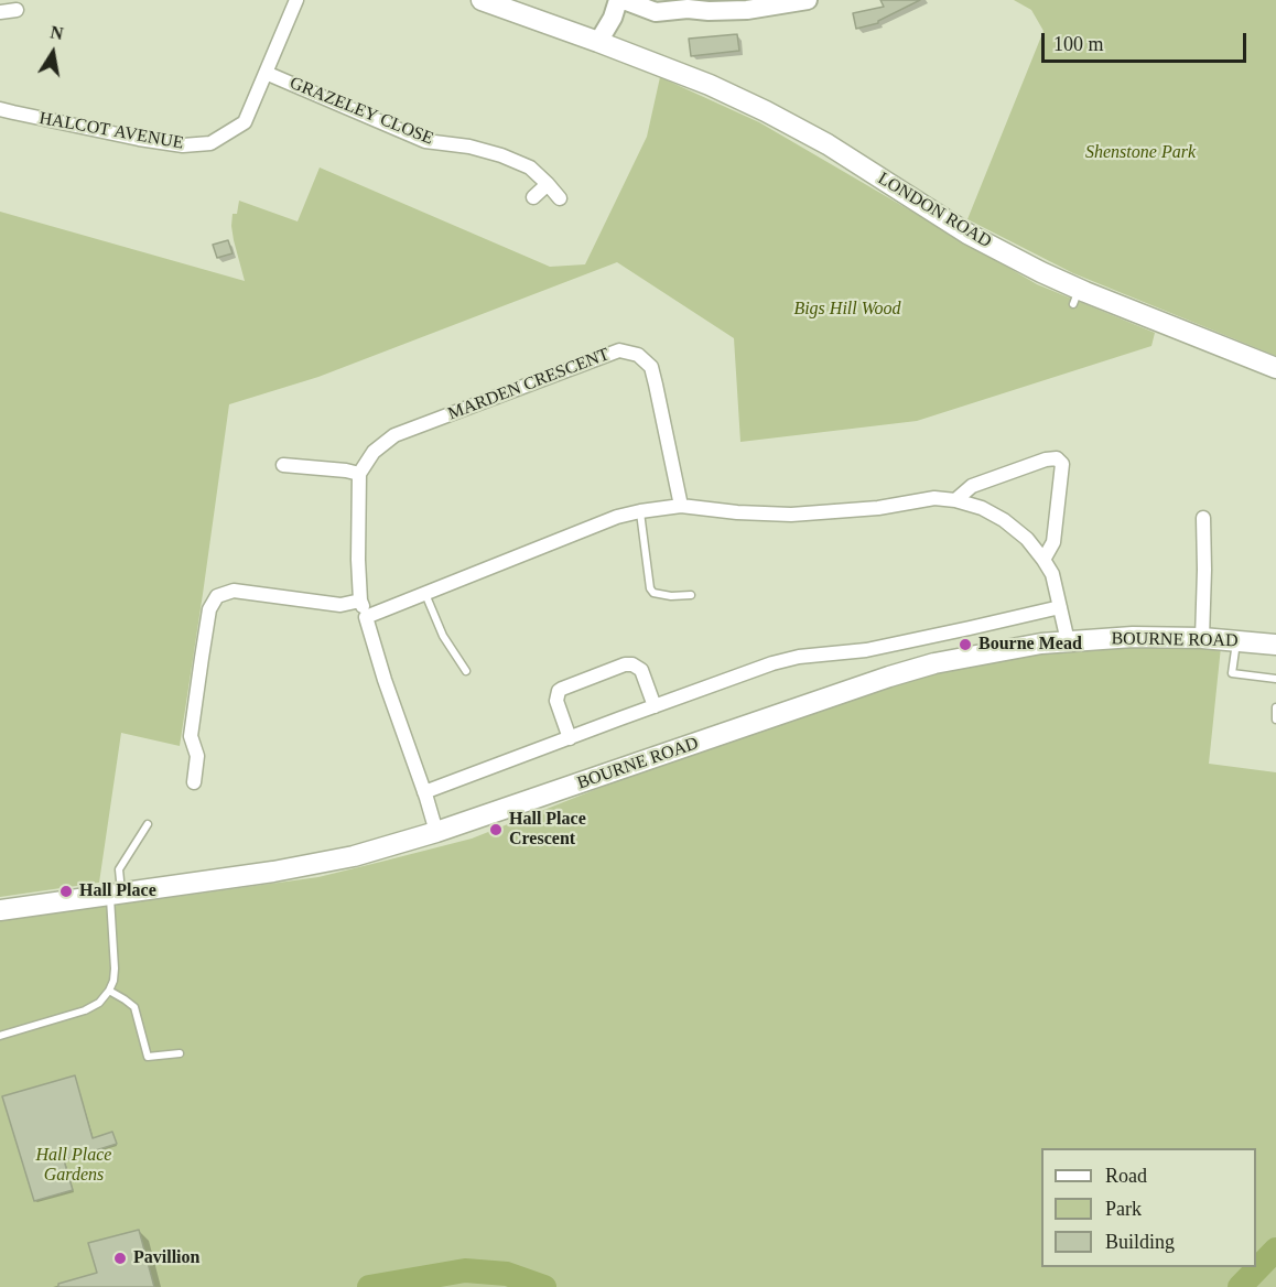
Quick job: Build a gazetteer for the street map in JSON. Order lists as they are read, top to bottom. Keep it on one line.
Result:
{"streets":{"main road":["LONDON ROAD","BOURNE ROAD"],"street":["GRAZELEY CLOSE","HALCOT AVENUE","MARDEN CRESCENT"]},"crossings":[["GRAZELEY CLOSE","HALCOT AVENUE"]],"parks":["Shenstone Park","Bigs Hill Wood","Hall Place Gardens"],"places":["Bourne Mead","Hall Place Crescent","Hall Place","Pavillion"],"legend":["Road","Park","Building"],"scale_bar":"100 m","north":"top"}
